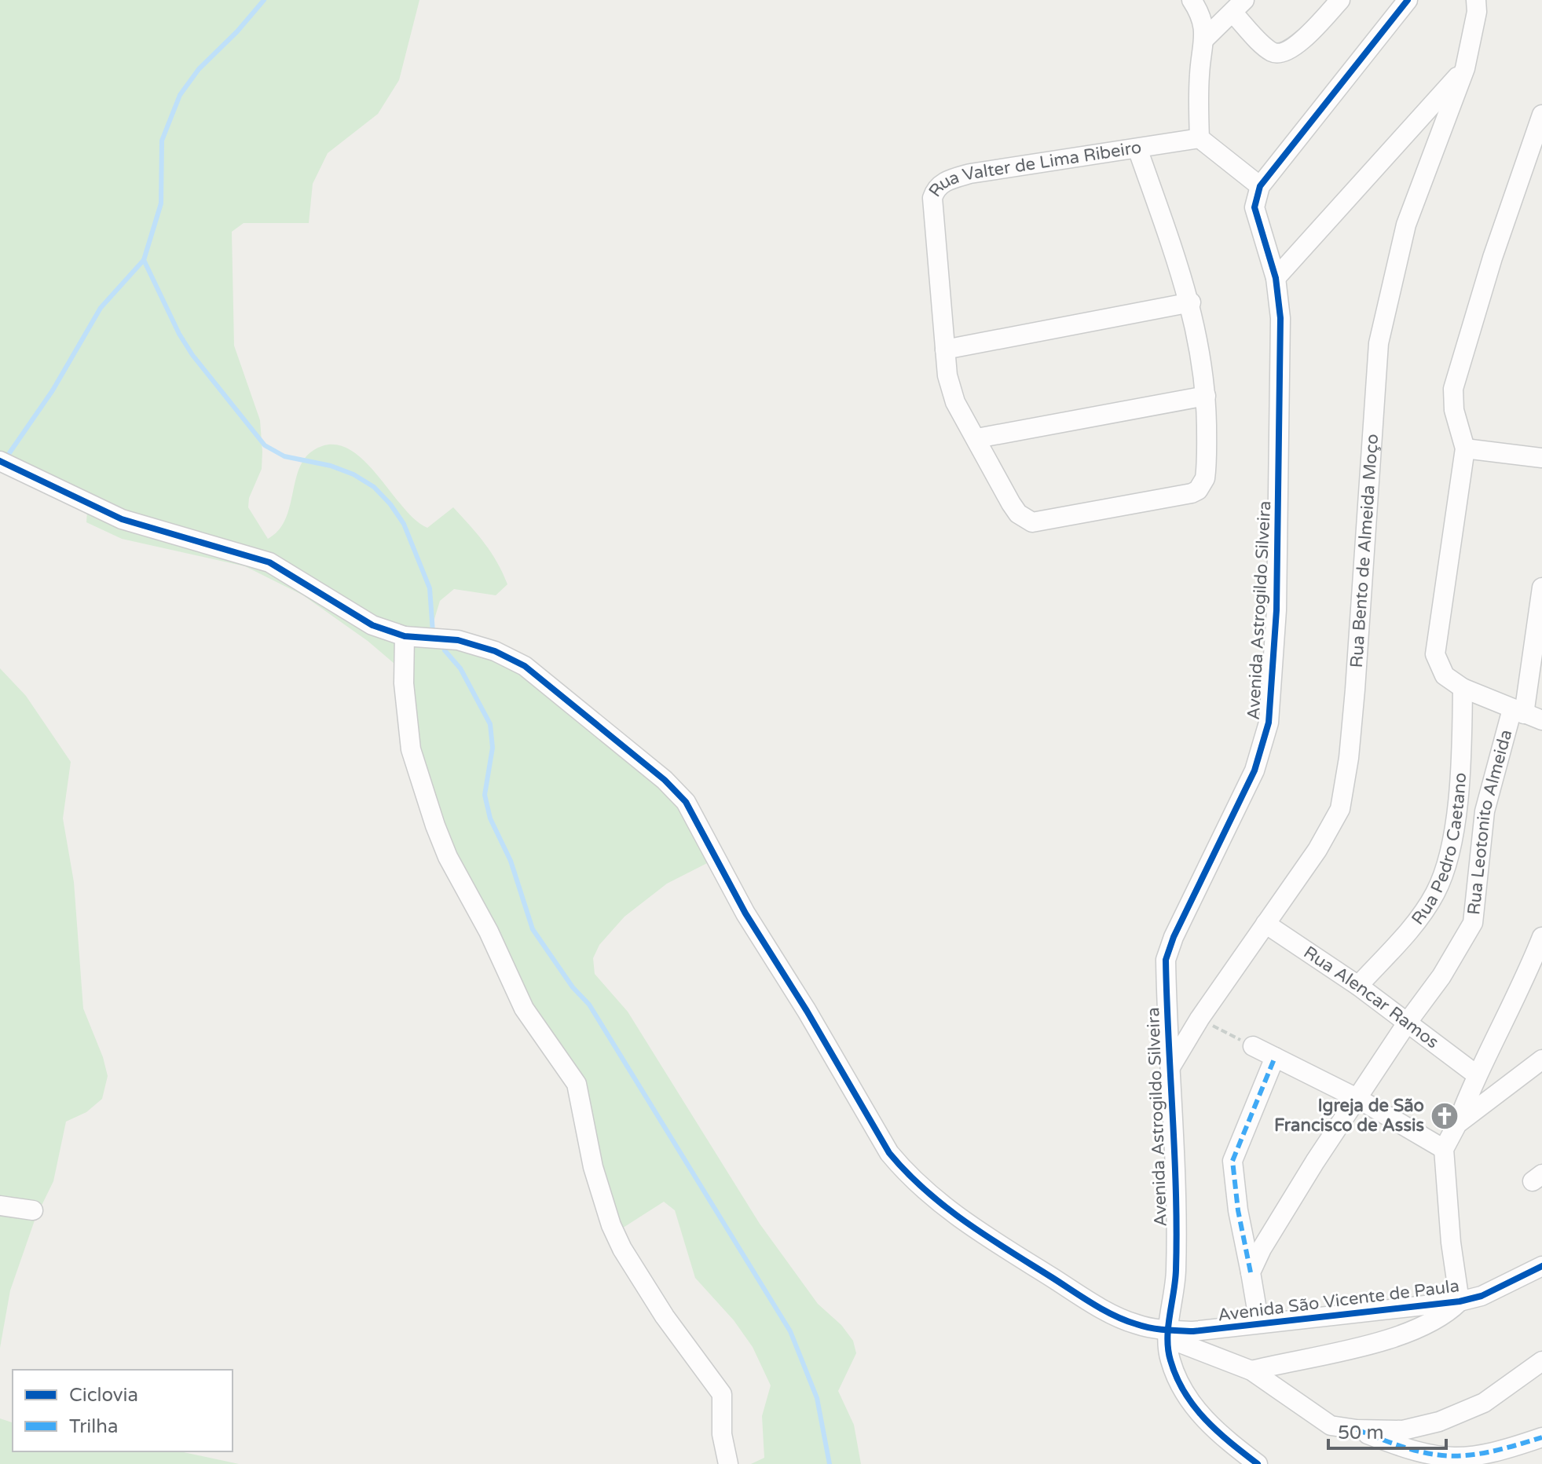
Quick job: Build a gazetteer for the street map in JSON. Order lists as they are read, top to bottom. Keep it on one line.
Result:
{"streets":{"street":["Rua Valter de Lima Ribeiro","Rua Bento de Almeida Moço","Avenida Astrogildo Silveira","Rua Leotonito Almeida","Rua Pedro Caetano","Rua Alencar Ramos","Avenida São Vicente de Paula"]},"crossings":[["Rua Bento de Almeida Moço","Avenida Astrogildo Silveira"],["Rua Bento de Almeida Moço","Rua Alencar Ramos"],["Avenida Astrogildo Silveira","Avenida São Vicente de Paula"],["Rua Leotonito Almeida","Rua Alencar Ramos"],["Rua Pedro Caetano","Rua Alencar Ramos"]],"places":{"church":["Igreja de São Francisco de Assis"]},"legend":["Ciclovia","Trilha"],"scale_bar":"50 m"}
